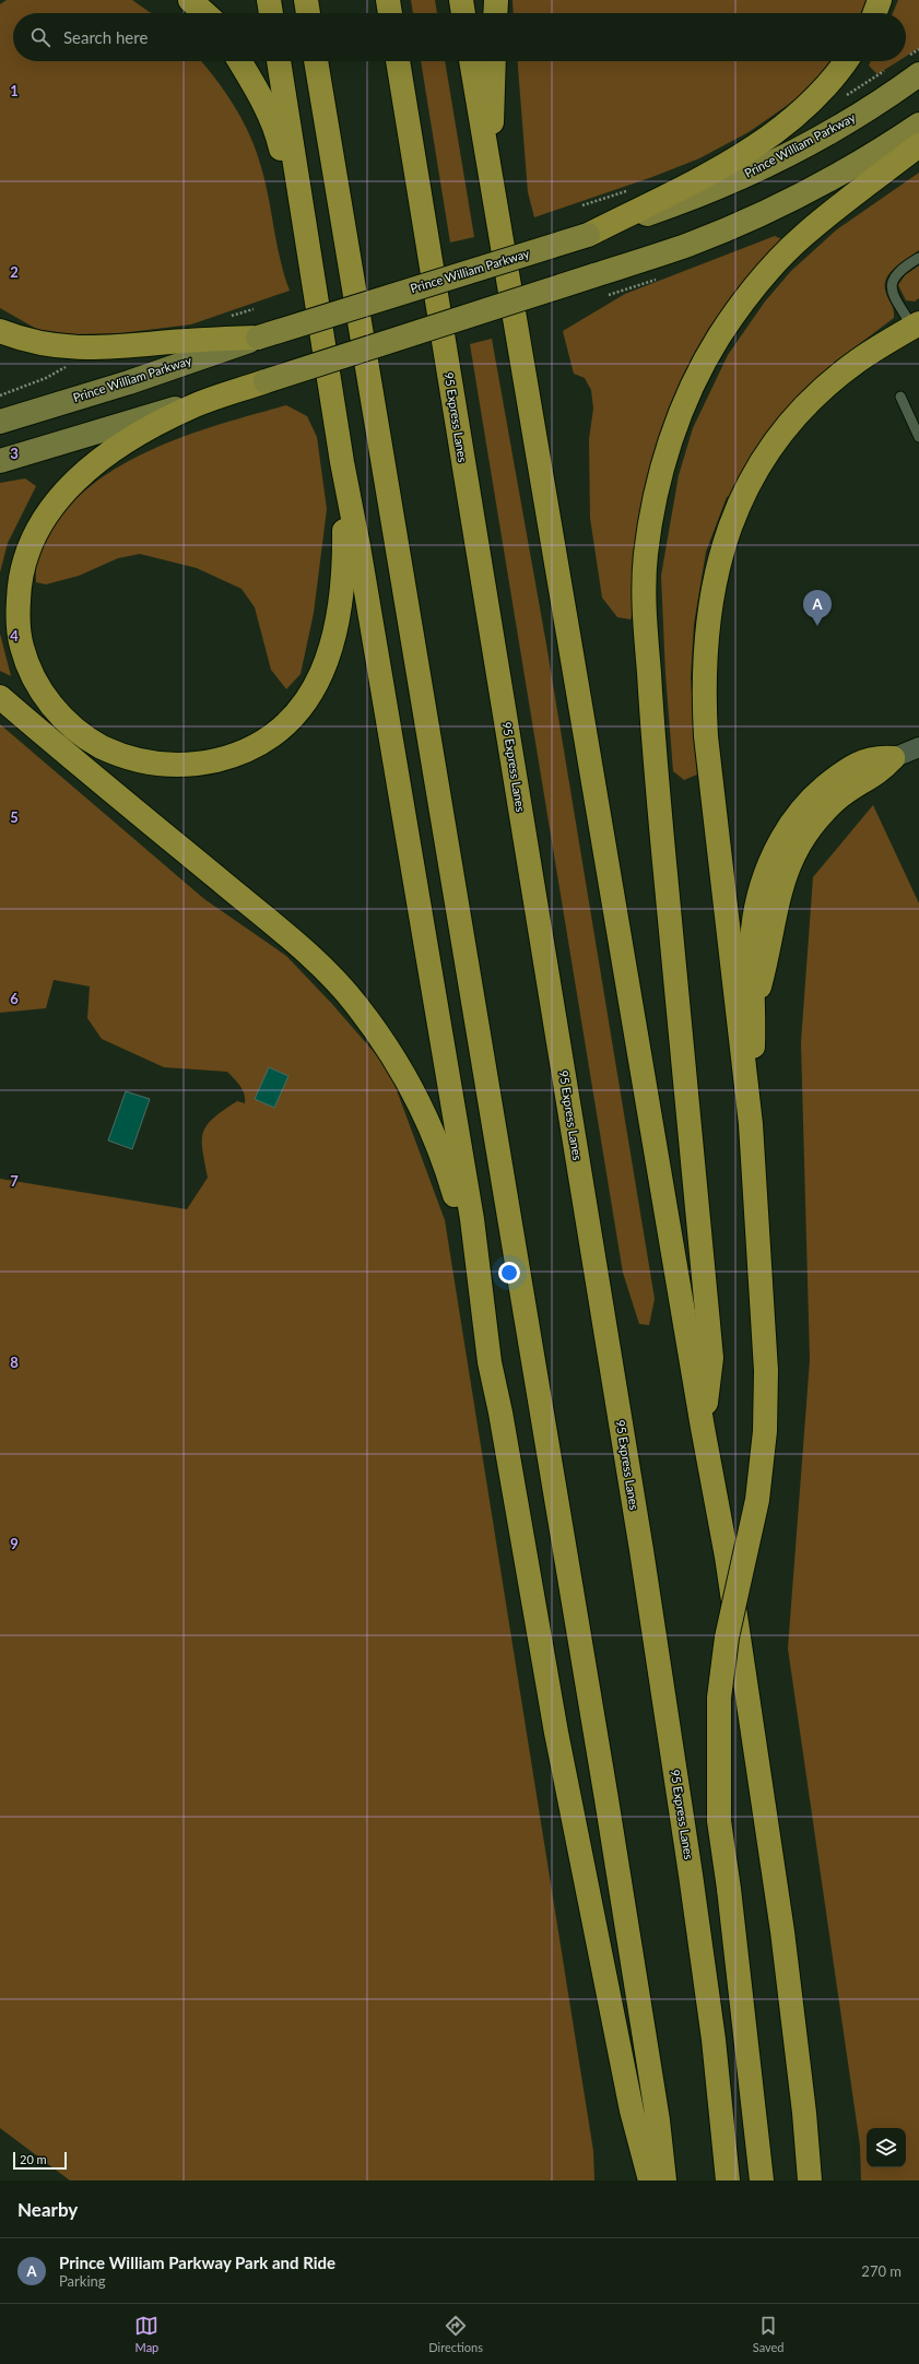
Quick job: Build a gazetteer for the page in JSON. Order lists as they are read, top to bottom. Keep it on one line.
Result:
{"streets":{"highway":["Prince William Parkway","95 Express Lanes"]},"scale_bar":"20 m","page":{"search":"Search here","pins":"A","scale":"20 m","heading":"Nearby","list":[{"mark":"A","name":"Prince William Parkway Park and Ride","note":"Parking","value":"270 m"}],"nav":["Map","Directions","Saved"]},"grid":{"rows":["1","2","3","4","5","6","7","8","9"]}}
